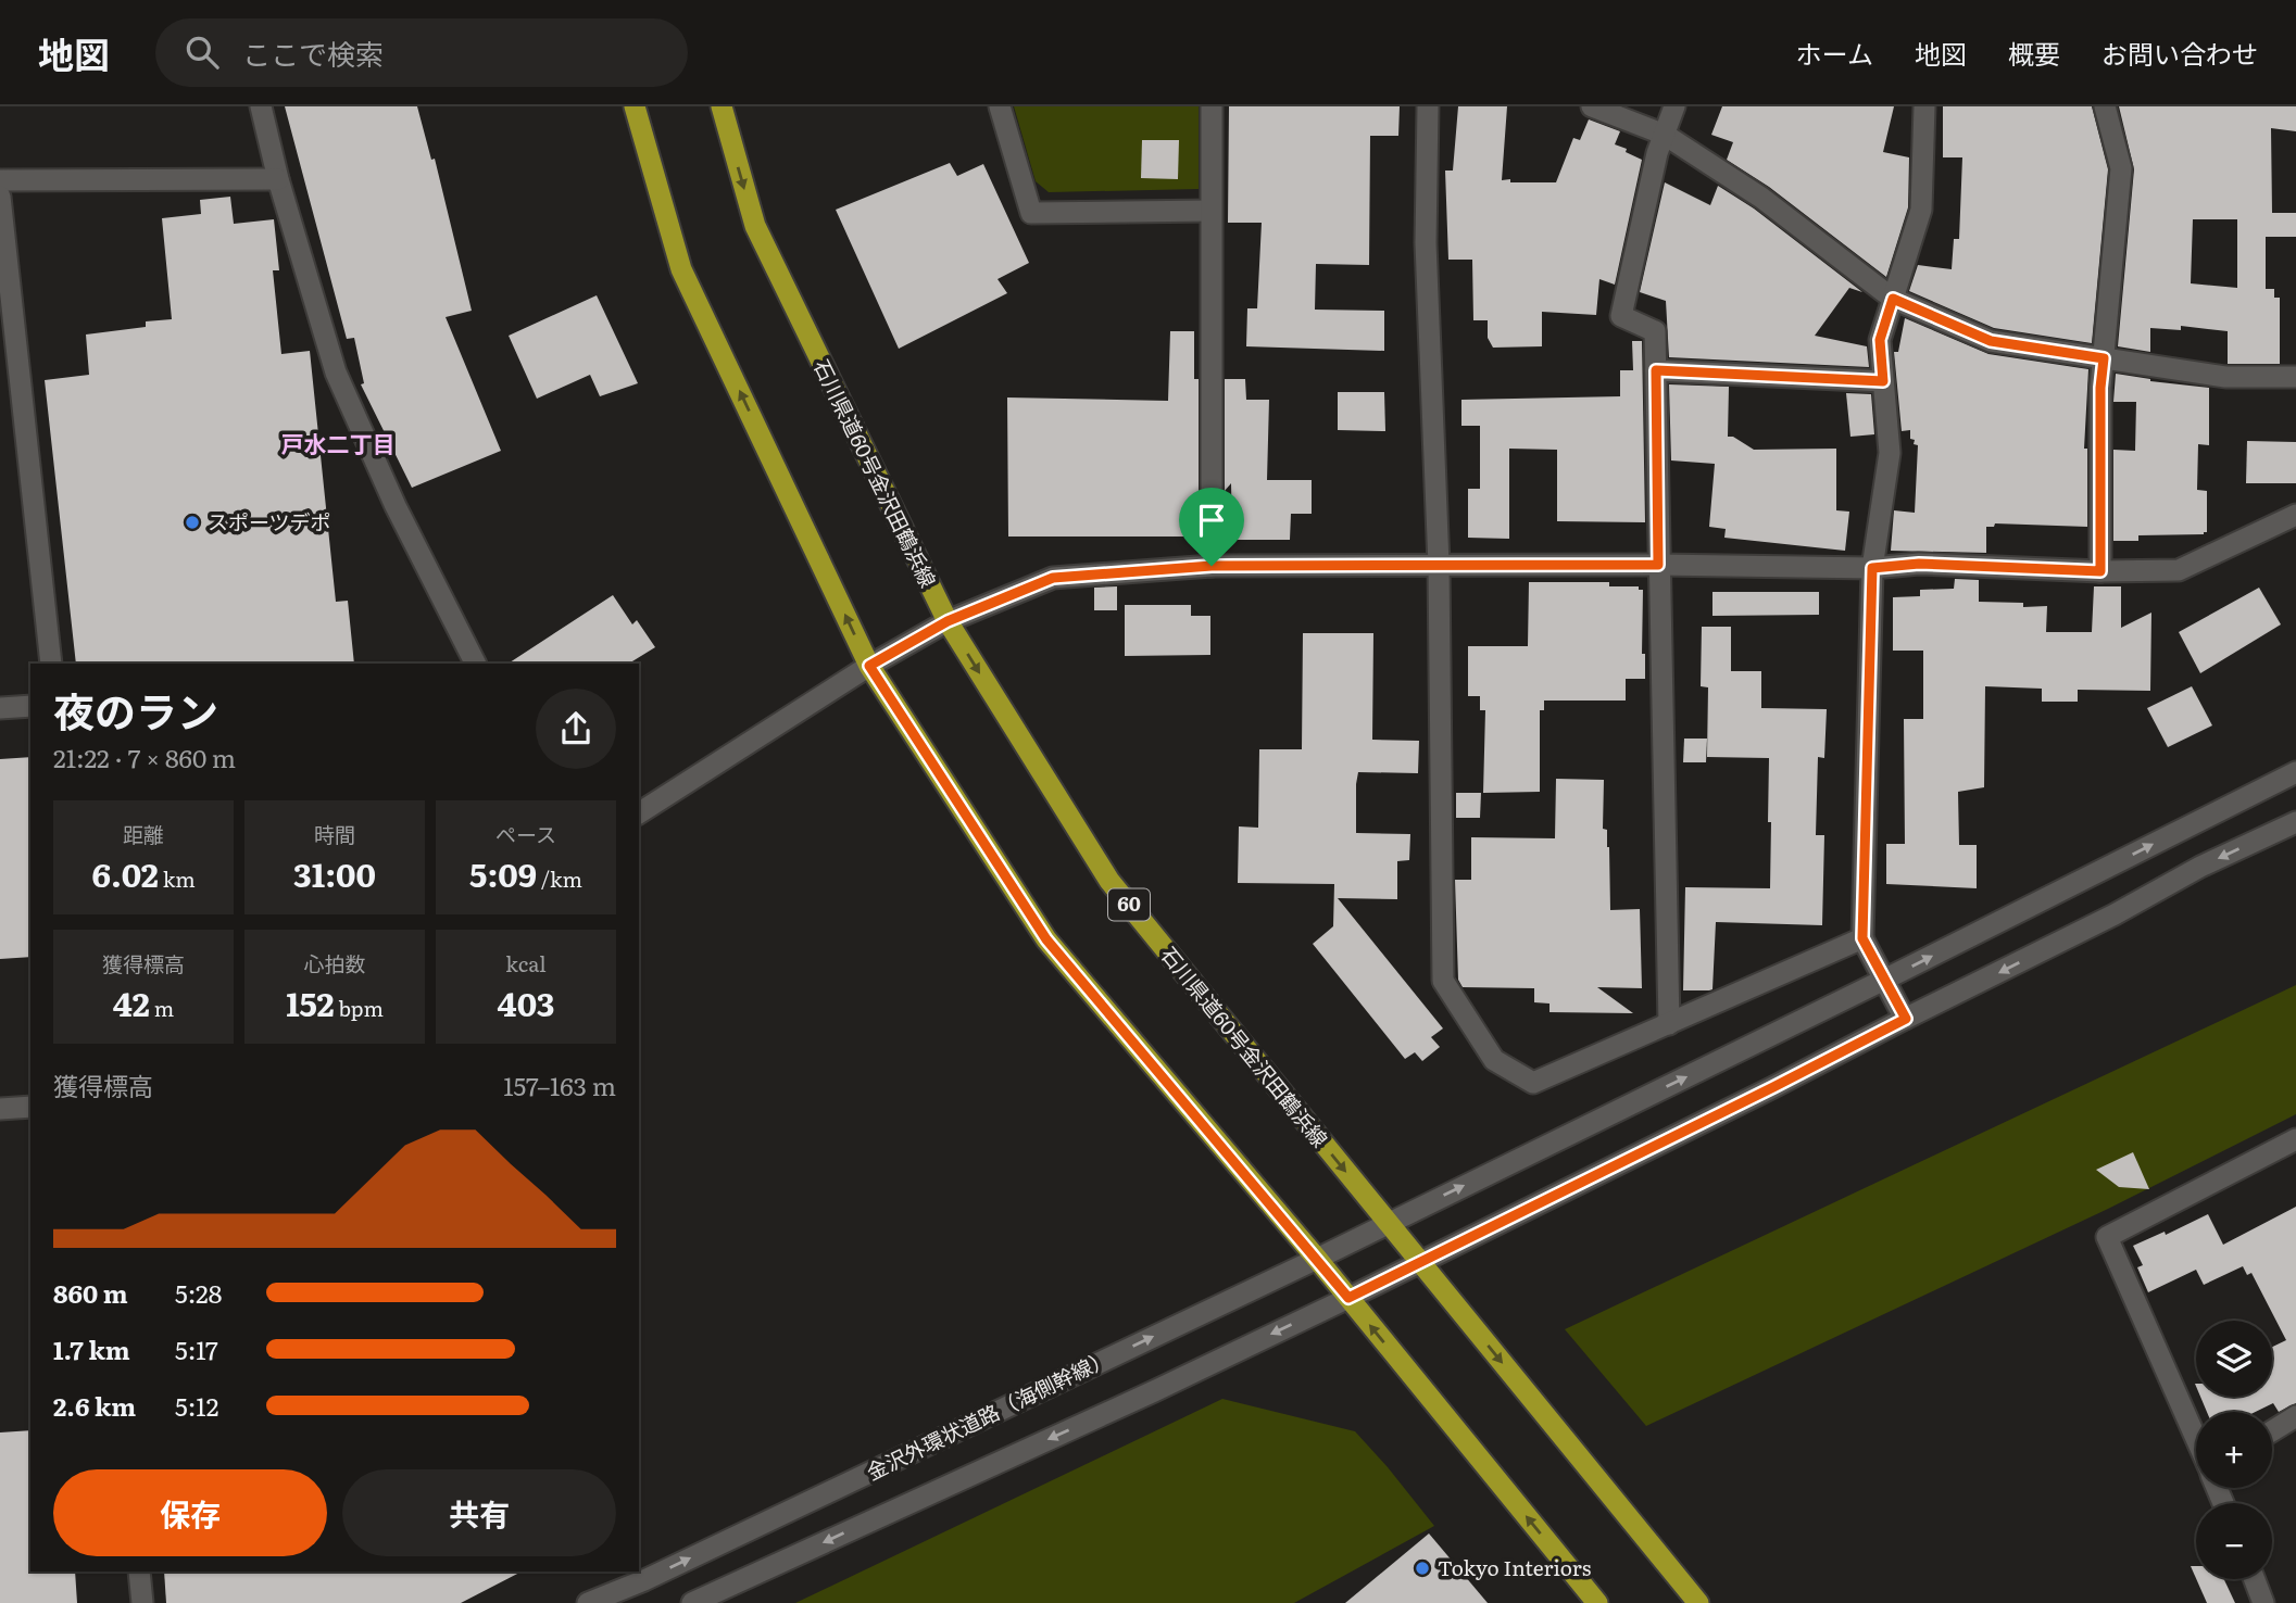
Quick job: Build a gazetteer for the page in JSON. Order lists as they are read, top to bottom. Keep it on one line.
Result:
{"streets":{"main road":["石川県道60号金沢田鶴浜線","60"],"street":["金沢外環状道路（海側幹線）"]},"crossings":[["石川県道60号金沢田鶴浜線","金沢外環状道路（海側幹線）"]],"districts":["戸水二丁目"],"places":["スポーツデポ","Tokyo Interiors"],"page":{"header":"地図","search":"ここで検索","nav":["ホーム","地図","概要","お問い合わせ"],"heading":["夜のラン","21:22 · 7 × 860 m"],"stats":[["距離","6.02 km"],["時間","31:00"],["ペース","5:09 /km"],["獲得標高","42 m"],["心拍数","152 bpm"],["kcal","403"]],"chart":["獲得標高","157–163 m"],"list":[{"name":"860 m","note":"5:28"},{"name":"1.7 km","note":"5:17"},{"name":"2.6 km","note":"5:12"}],"map_buttons":["+","−"],"buttons":["保存","共有"]}}
